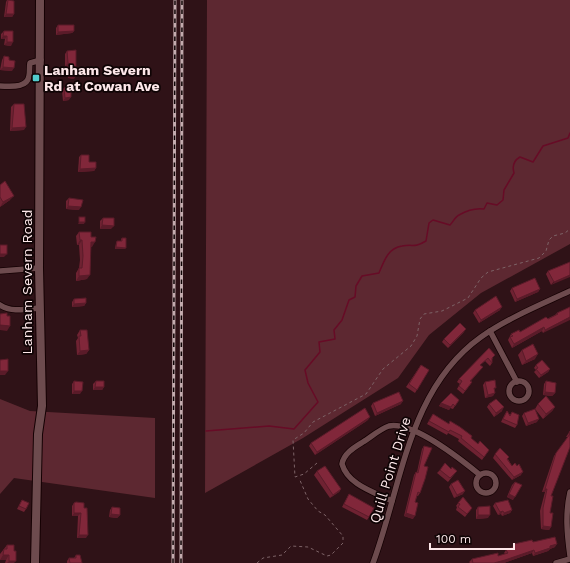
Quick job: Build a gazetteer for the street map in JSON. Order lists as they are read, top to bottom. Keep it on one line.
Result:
{"streets":{"main road":["Lanham Severn Road"],"street":["Quill Point Drive"]},"places":{"transit":["Lanham Severn Rd at Cowan Ave"]},"scale_bar":"100 m"}
